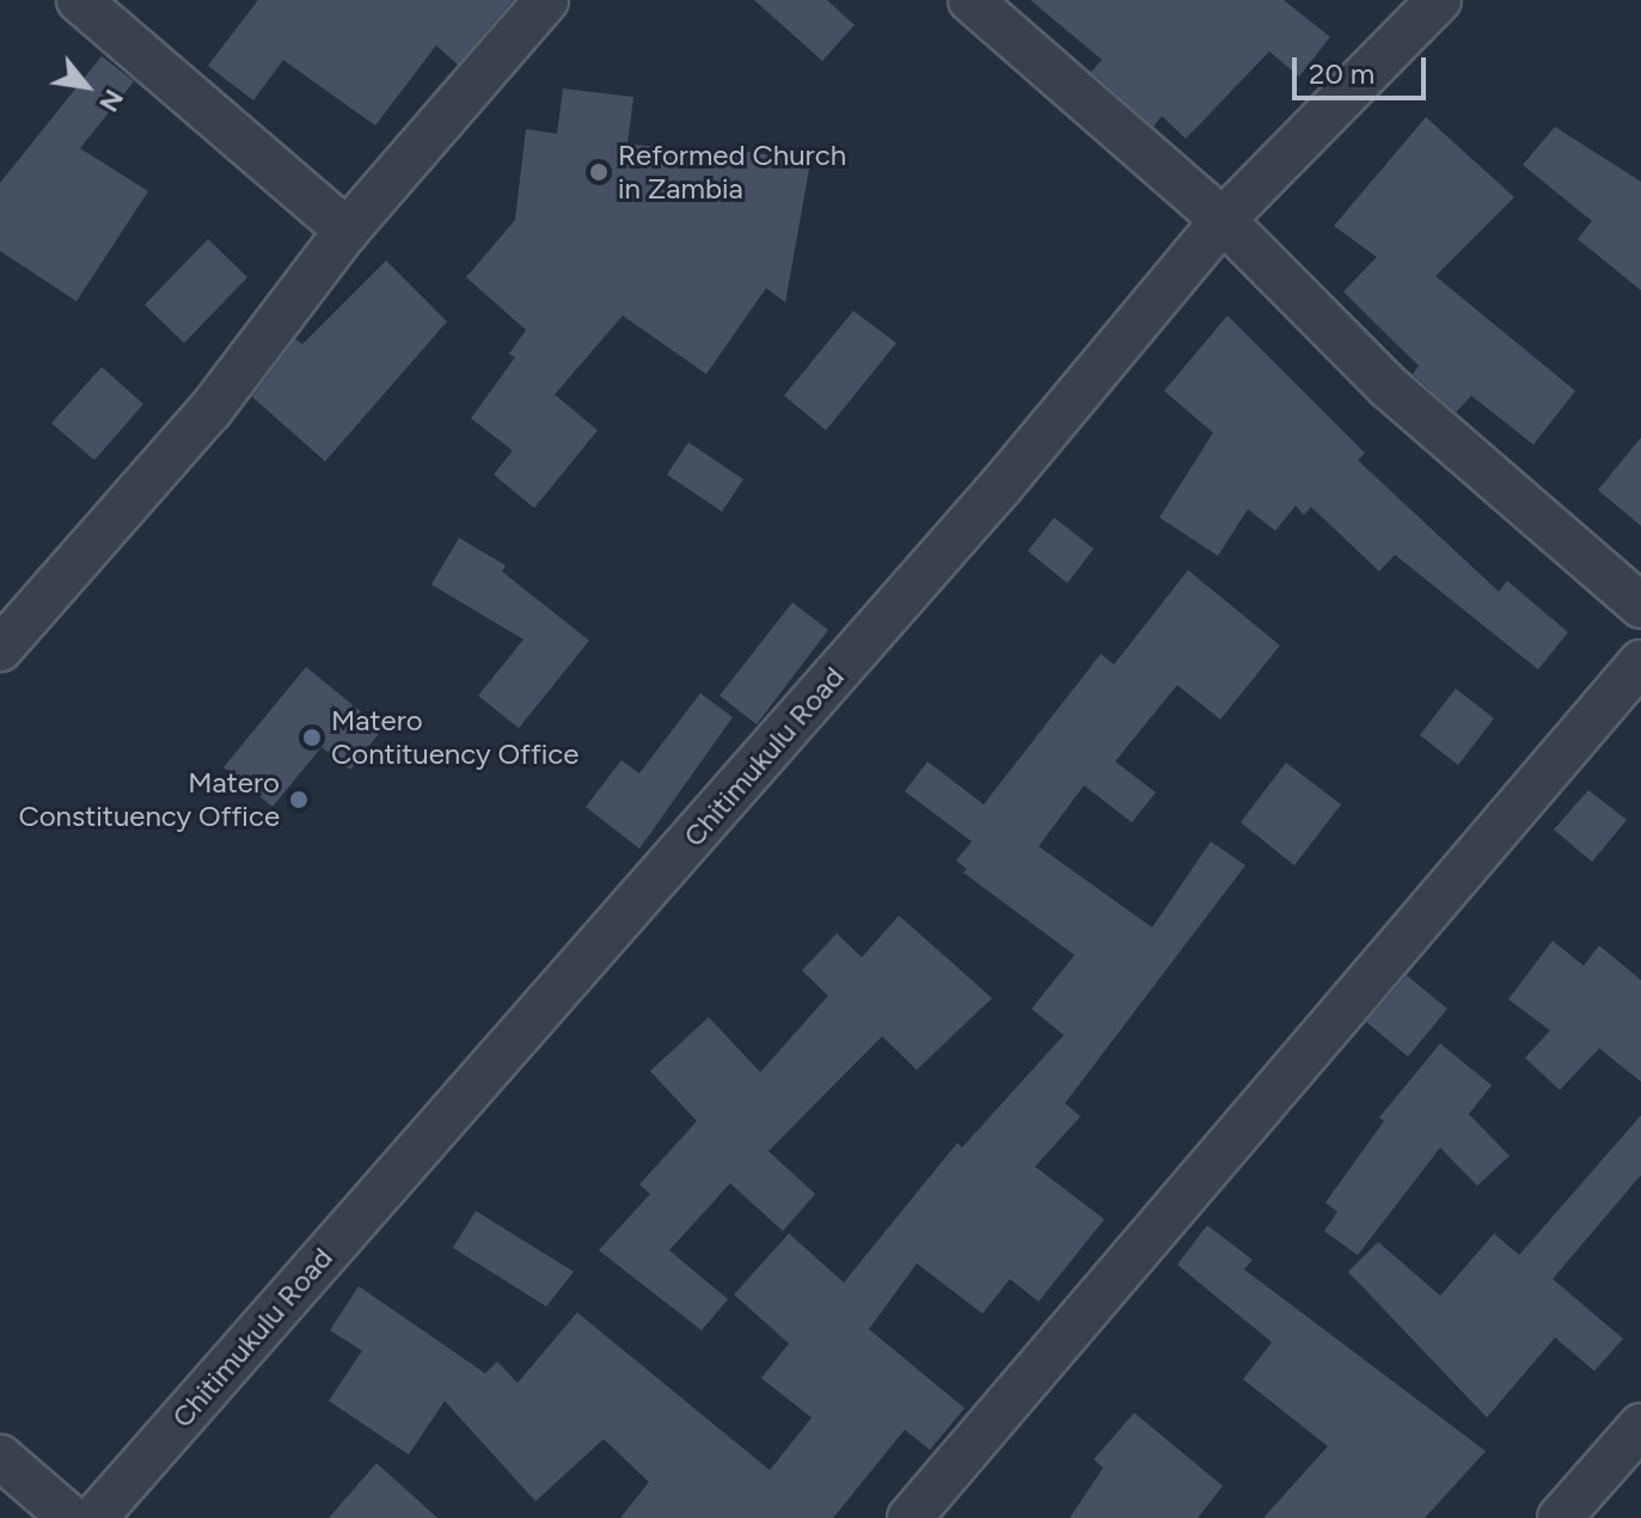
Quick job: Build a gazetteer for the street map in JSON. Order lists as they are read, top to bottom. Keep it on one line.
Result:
{"streets":{"street":["Chitimukulu Road"]},"places":["Reformed Church in Zambia","Matero Contituency Office","Matero Constituency Office"],"scale_bar":"20 m","north":"bottom right"}
